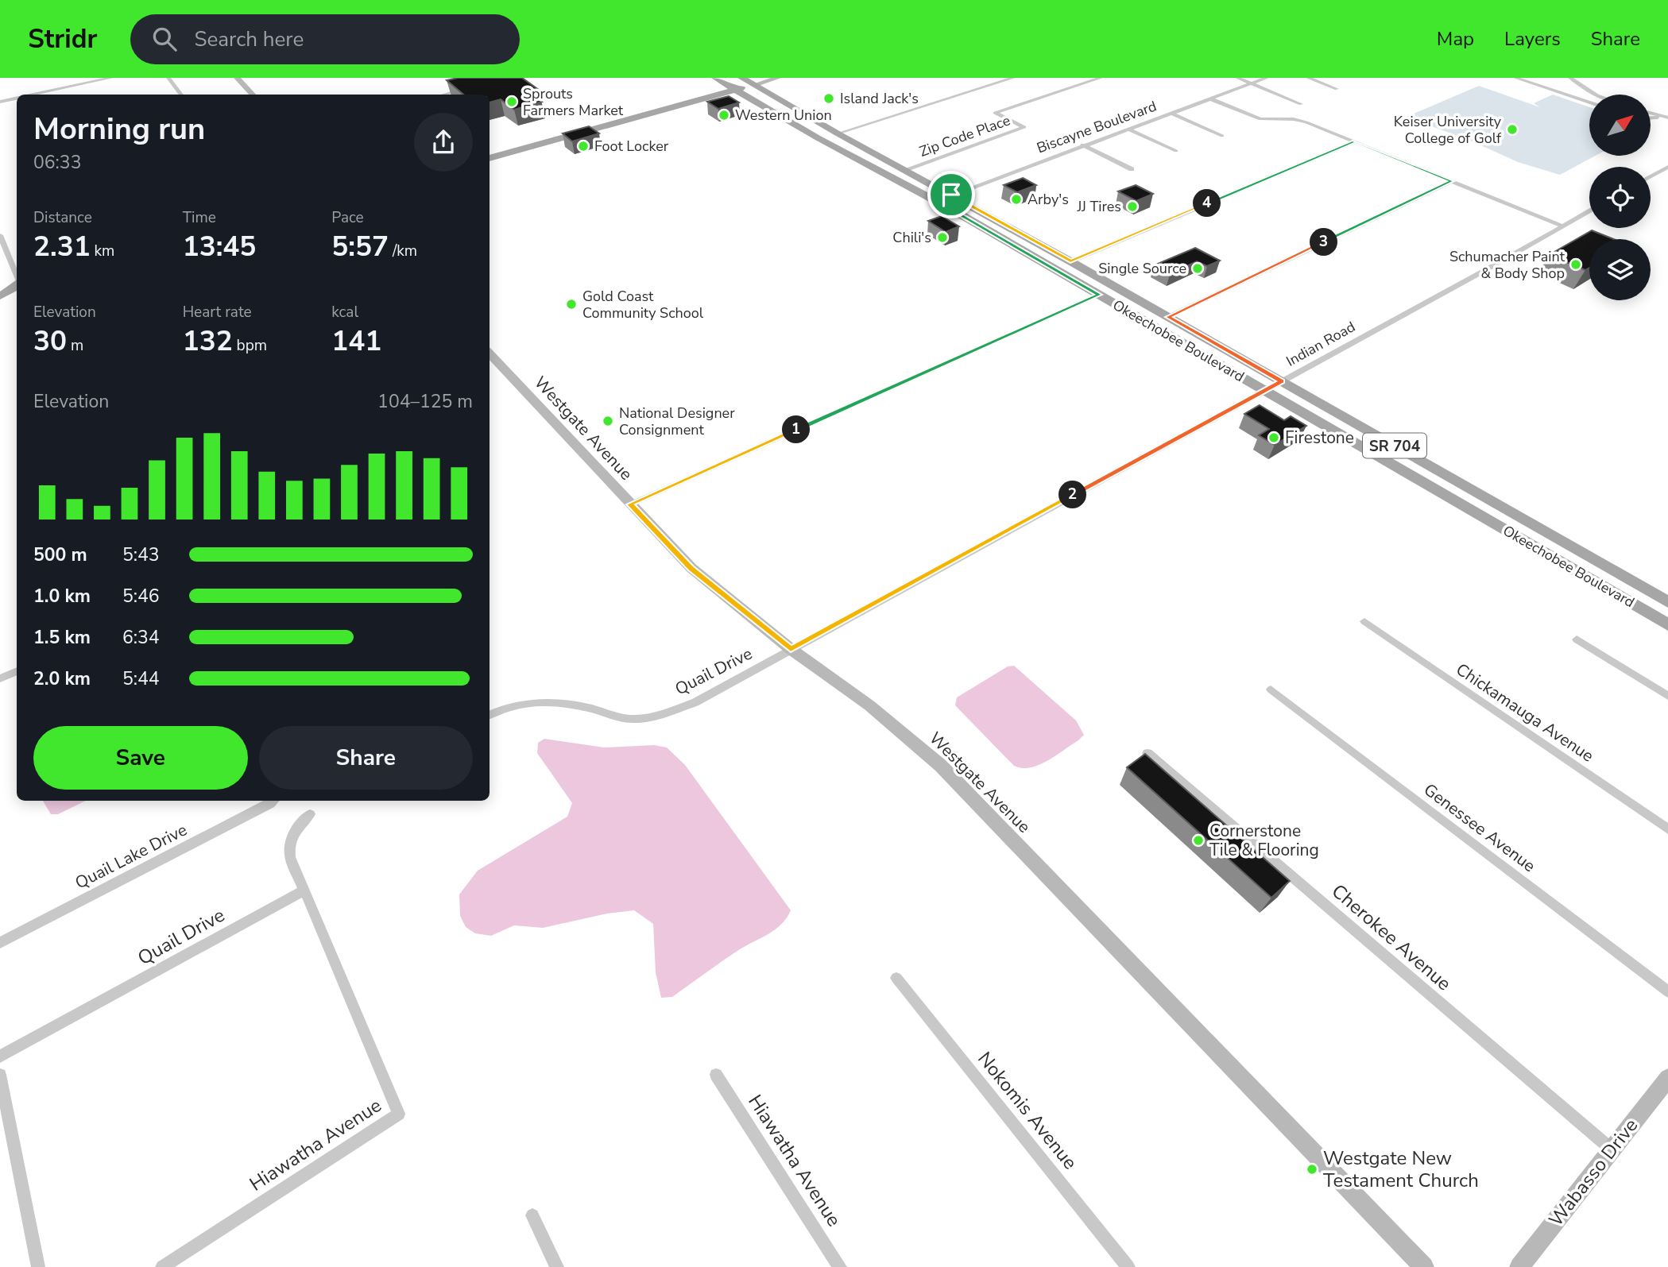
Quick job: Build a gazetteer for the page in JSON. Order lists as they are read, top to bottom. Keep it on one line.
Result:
{"streets":{"main road":["Okeechobee Boulevard","SR 704"],"street":["Biscayne Boulevard","Zip Code Place","Indian Road","Westgate Avenue","Quail Drive","Chickamauga Avenue","Genessee Avenue","Quail Lake Drive","Cherokee Avenue","Nokomis Avenue","Hiawatha Avenue","Wabasso Drive"]},"crossings":[["Biscayne Boulevard","Okeechobee Boulevard"],["Zip Code Place","Okeechobee Boulevard"],["Okeechobee Boulevard","Indian Road"],["Indian Road","Westgate Avenue"],["Indian Road","Quail Drive"],["Westgate Avenue","Quail Drive"],["Quail Drive","Hiawatha Avenue"],["Cherokee Avenue","Wabasso Drive"]],"places":["Island Jack's","Sprouts Farmers Market","Western Union","Keiser University College of Golf","Foot Locker","Arby's","JJ Tires","Chili's","Schumacher Paint & Body Shop","Single Source","Gold Coast Community School","National Designer Consignment","Firestone","Cornerstone Tile & Flooring","Westgate New Testament Church"],"north":"top right","page":{"header":"Stridr","search":"Search here","nav":["Map","Layers","Share"],"heading":["Morning run","06:33"],"pins":["4","3","1","2"],"stats":[["Distance","2.31 km"],["Time","13:45"],["Pace","5:57 /km"],["Elevation","30 m"],["Heart rate","132 bpm"],["kcal","141"]],"chart":["Elevation","104–125 m"],"list":[{"name":"500 m","note":"5:43"},{"name":"1.0 km","note":"5:46"},{"name":"1.5 km","note":"6:34"},{"name":"2.0 km","note":"5:44"}],"buttons":["Save","Share"]}}
